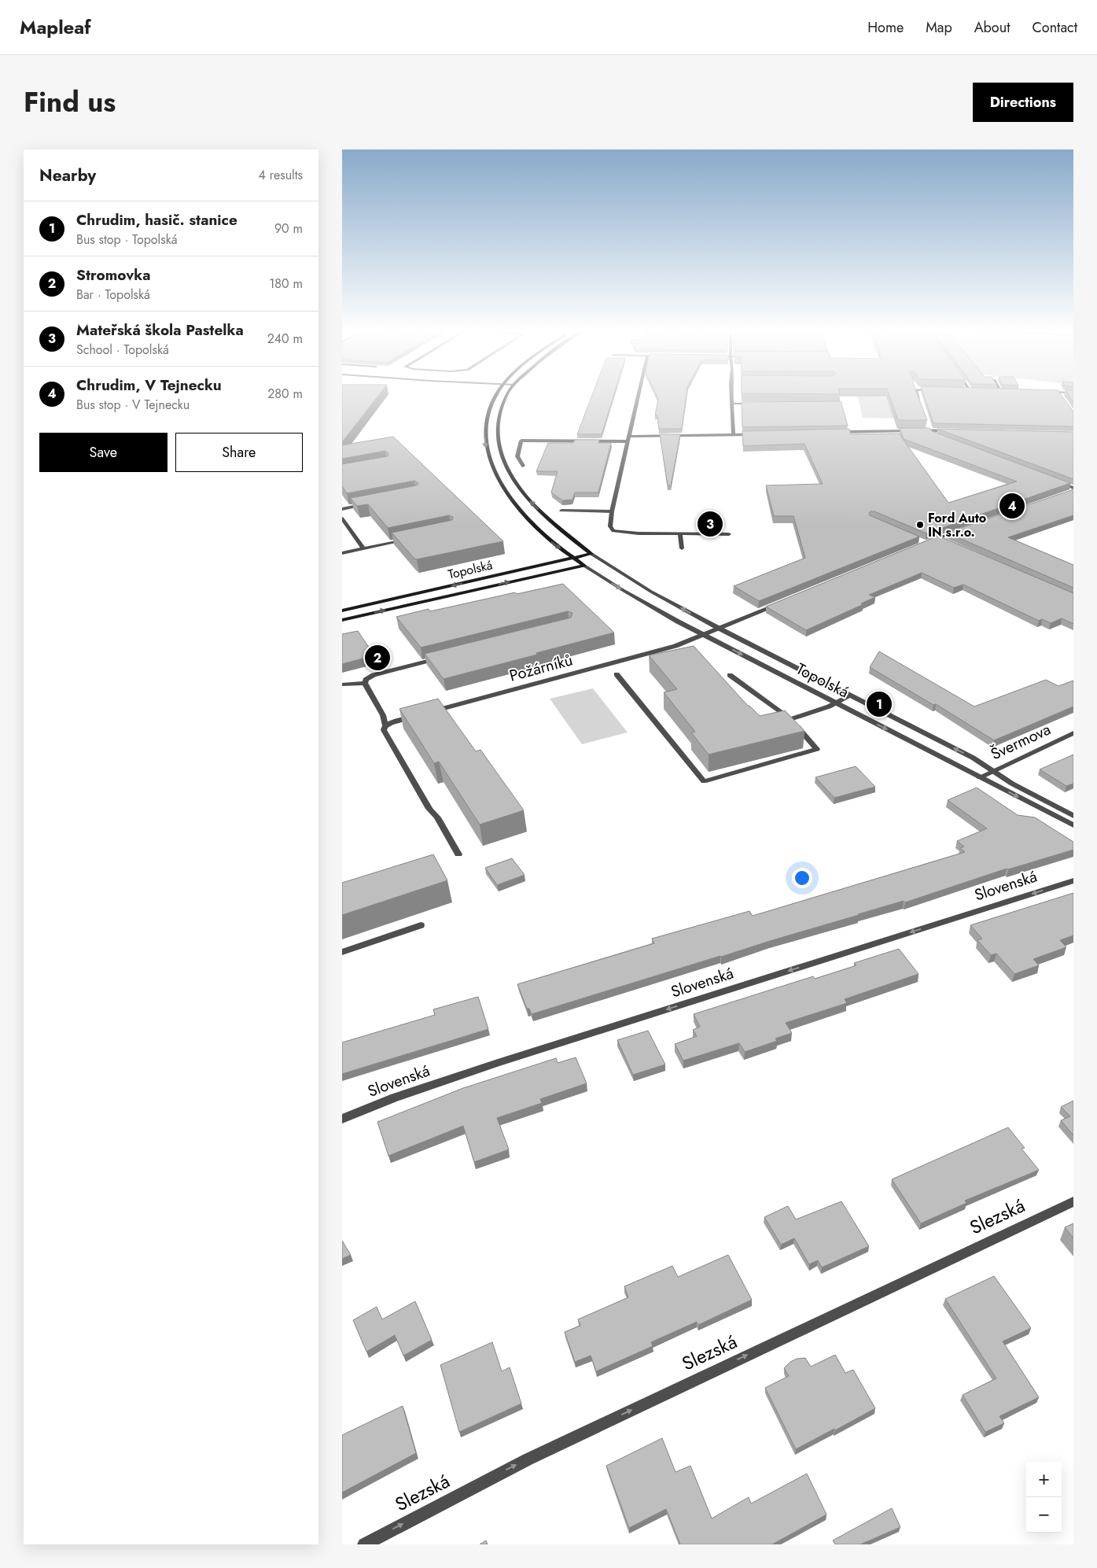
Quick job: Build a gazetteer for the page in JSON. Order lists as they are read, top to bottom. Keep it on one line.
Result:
{"streets":{"main road":["Topolská"],"street":["Požárníků","Švermova","Slovenská","Slezská"]},"crossings":[["Topolská","Požárníků"],["Topolská","Švermova"]],"one_way":["Slovenská","Slezská"],"places":["Ford Auto IN s.r.o."],"page":{"header":"Mapleaf","nav":["Home","Map","About","Contact"],"title":"Find us","buttons":["Directions",["Save","Share"]],"heading":["Nearby","4 results"],"list":[{"mark":"1","name":"Chrudim, hasič. stanice","note":"Bus stop · Topolská","value":"90 m"},{"mark":"2","name":"Stromovka","note":"Bar · Topolská","value":"180 m"},{"mark":"3","name":"Mateřská škola Pastelka","note":"School · Topolská","value":"240 m"},{"mark":"4","name":"Chrudim, V Tejnecku","note":"Bus stop · V Tejnecku","value":"280 m"}],"pins":["4","3","2","1"],"map_buttons":["+","−"]}}
